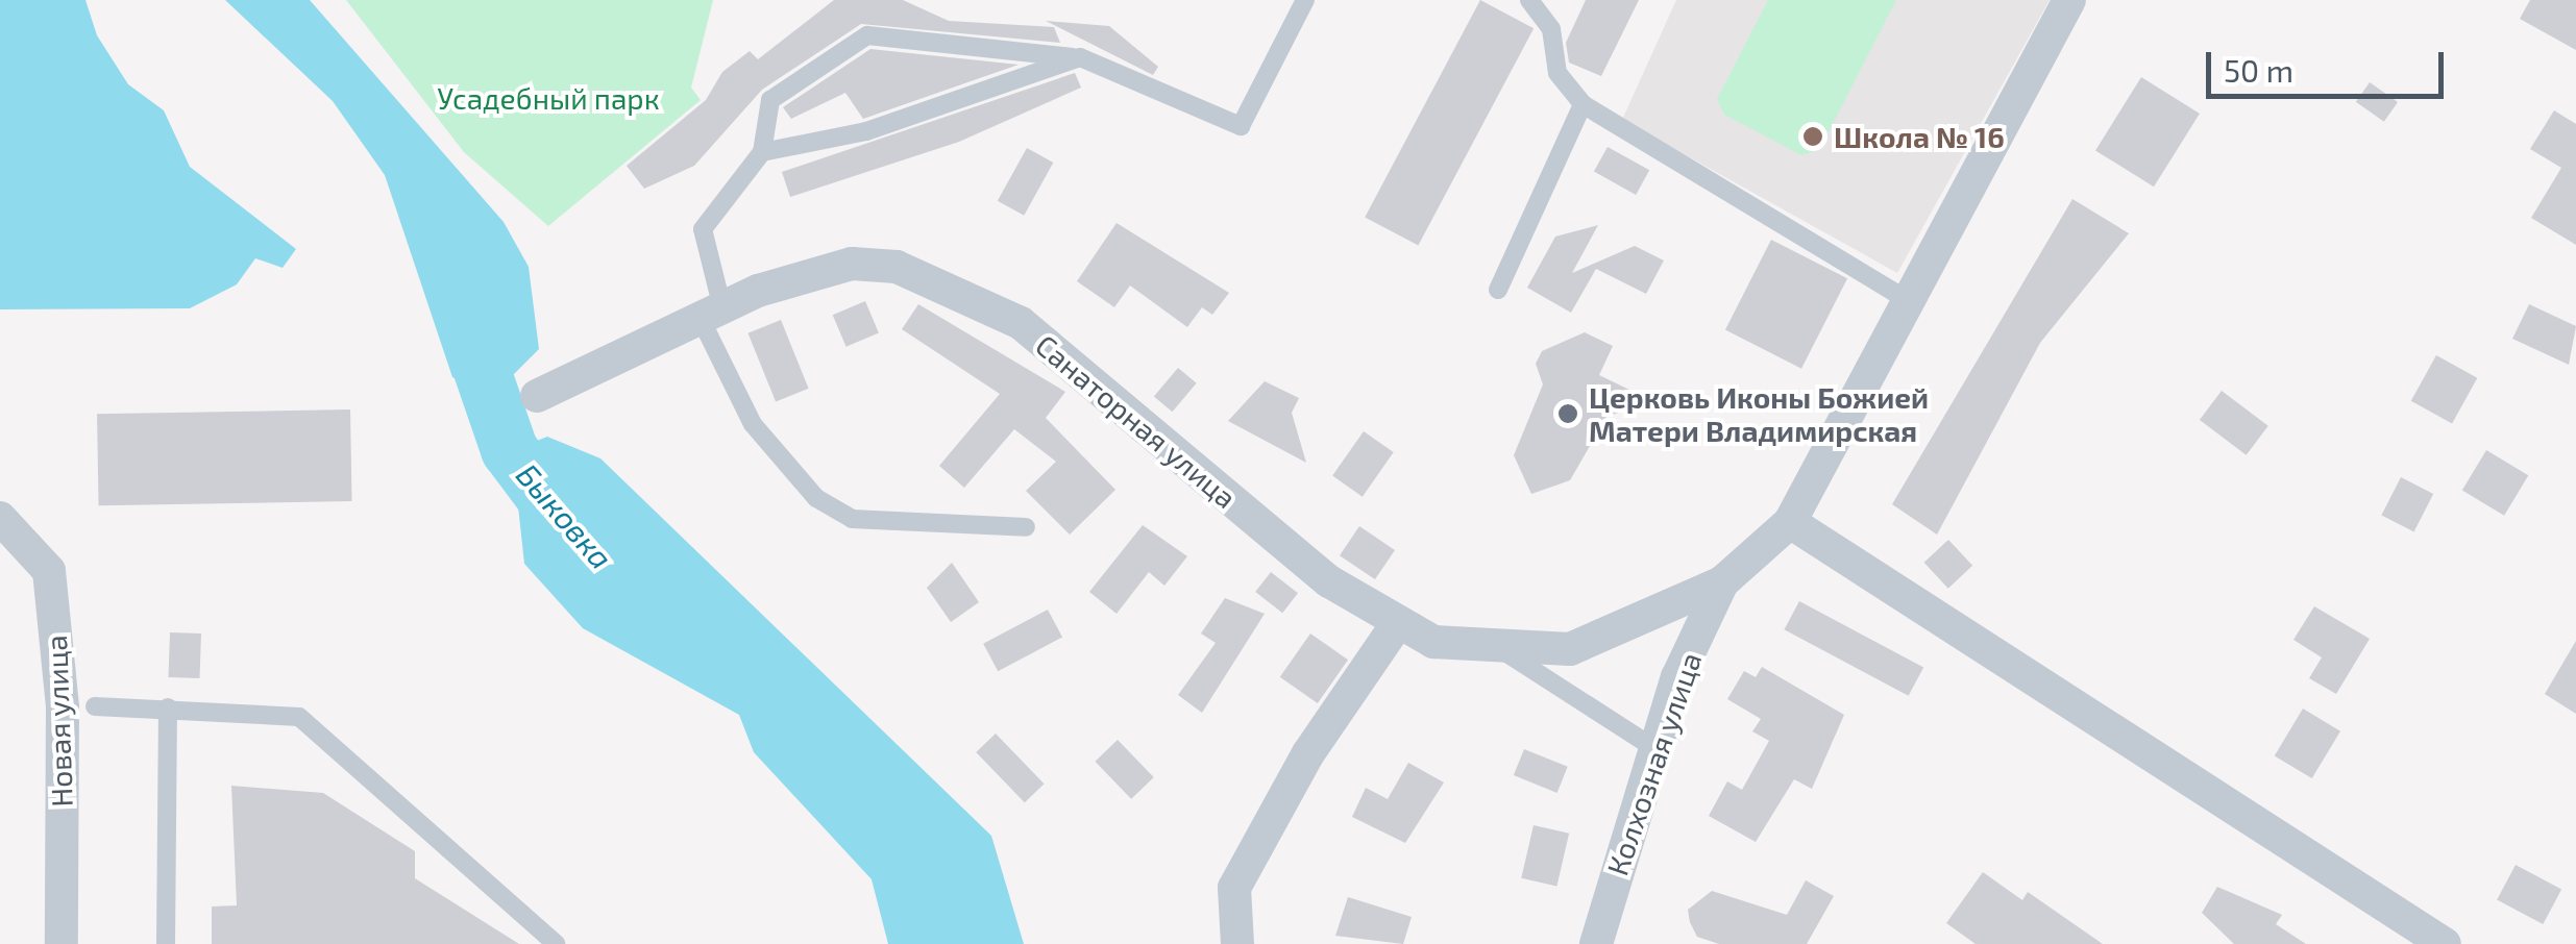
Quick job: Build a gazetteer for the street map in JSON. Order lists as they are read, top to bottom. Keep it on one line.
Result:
{"streets":{"street":["Санаторная улица","Новая улица","Колхозная улица"]},"crossings":[["Санаторная улица","Колхозная улица"]],"water":["Быковка"],"parks":["Усадебный парк"],"places":["Школа № 16","Церковь Иконы Божией Матери Владимирская"],"scale_bar":"50 m"}
